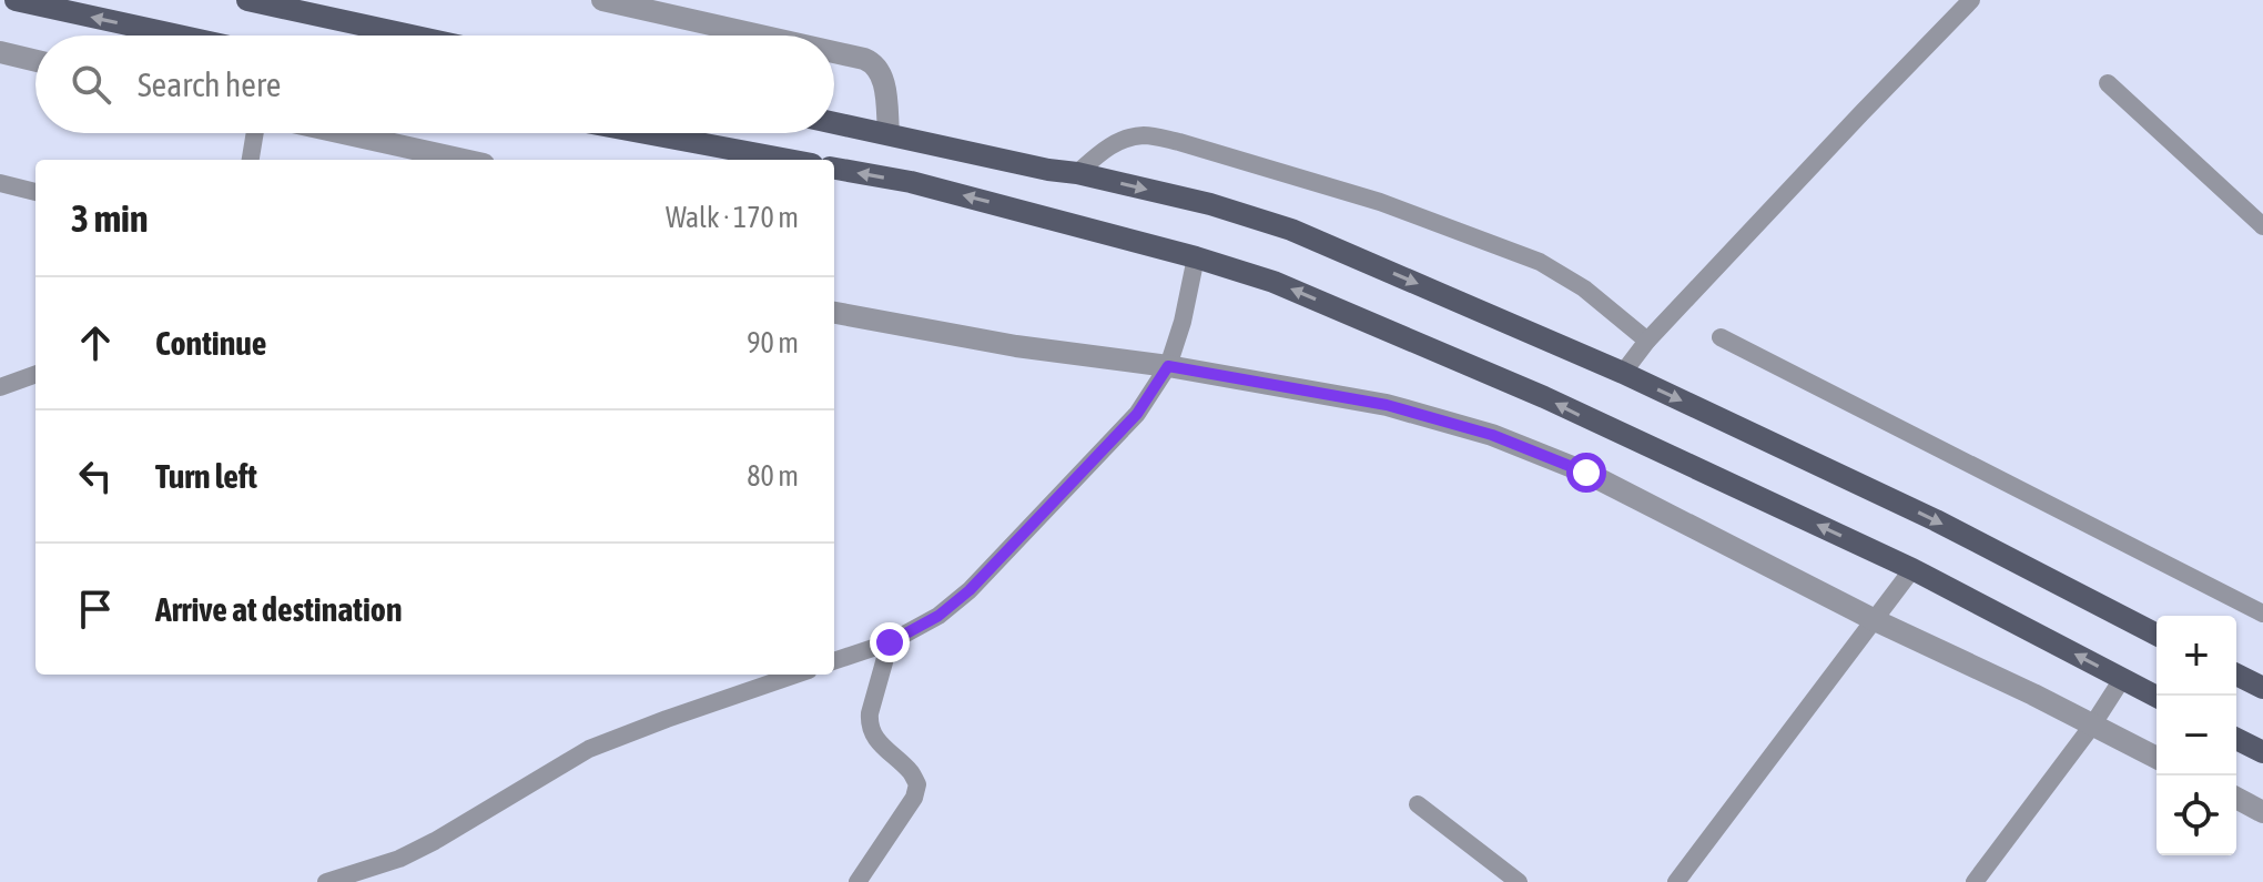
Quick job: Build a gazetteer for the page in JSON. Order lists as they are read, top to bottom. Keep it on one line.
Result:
{"page":{"search":"Search here","heading":["3 min","Walk · 170 m"],"list":[["Continue","90 m"],["Turn left","80 m"],"Arrive at destination"],"map_buttons":["+","−"]}}
